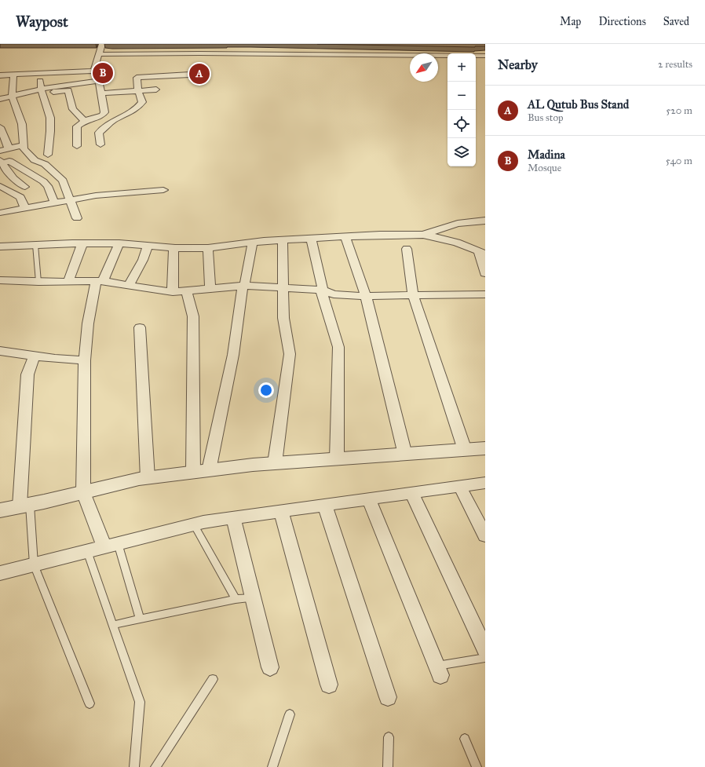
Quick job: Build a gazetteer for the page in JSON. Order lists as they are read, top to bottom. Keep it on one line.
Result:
{"north":"bottom left","page":{"header":"Waypost","nav":["Map","Directions","Saved"],"heading":["Nearby","2 results"],"map_buttons":["+","−"],"pins":["B","A"],"list":[{"mark":"A","name":"AL Qutub Bus Stand","note":"Bus stop","value":"520 m"},{"mark":"B","name":"Madina","note":"Mosque","value":"540 m"}]}}
